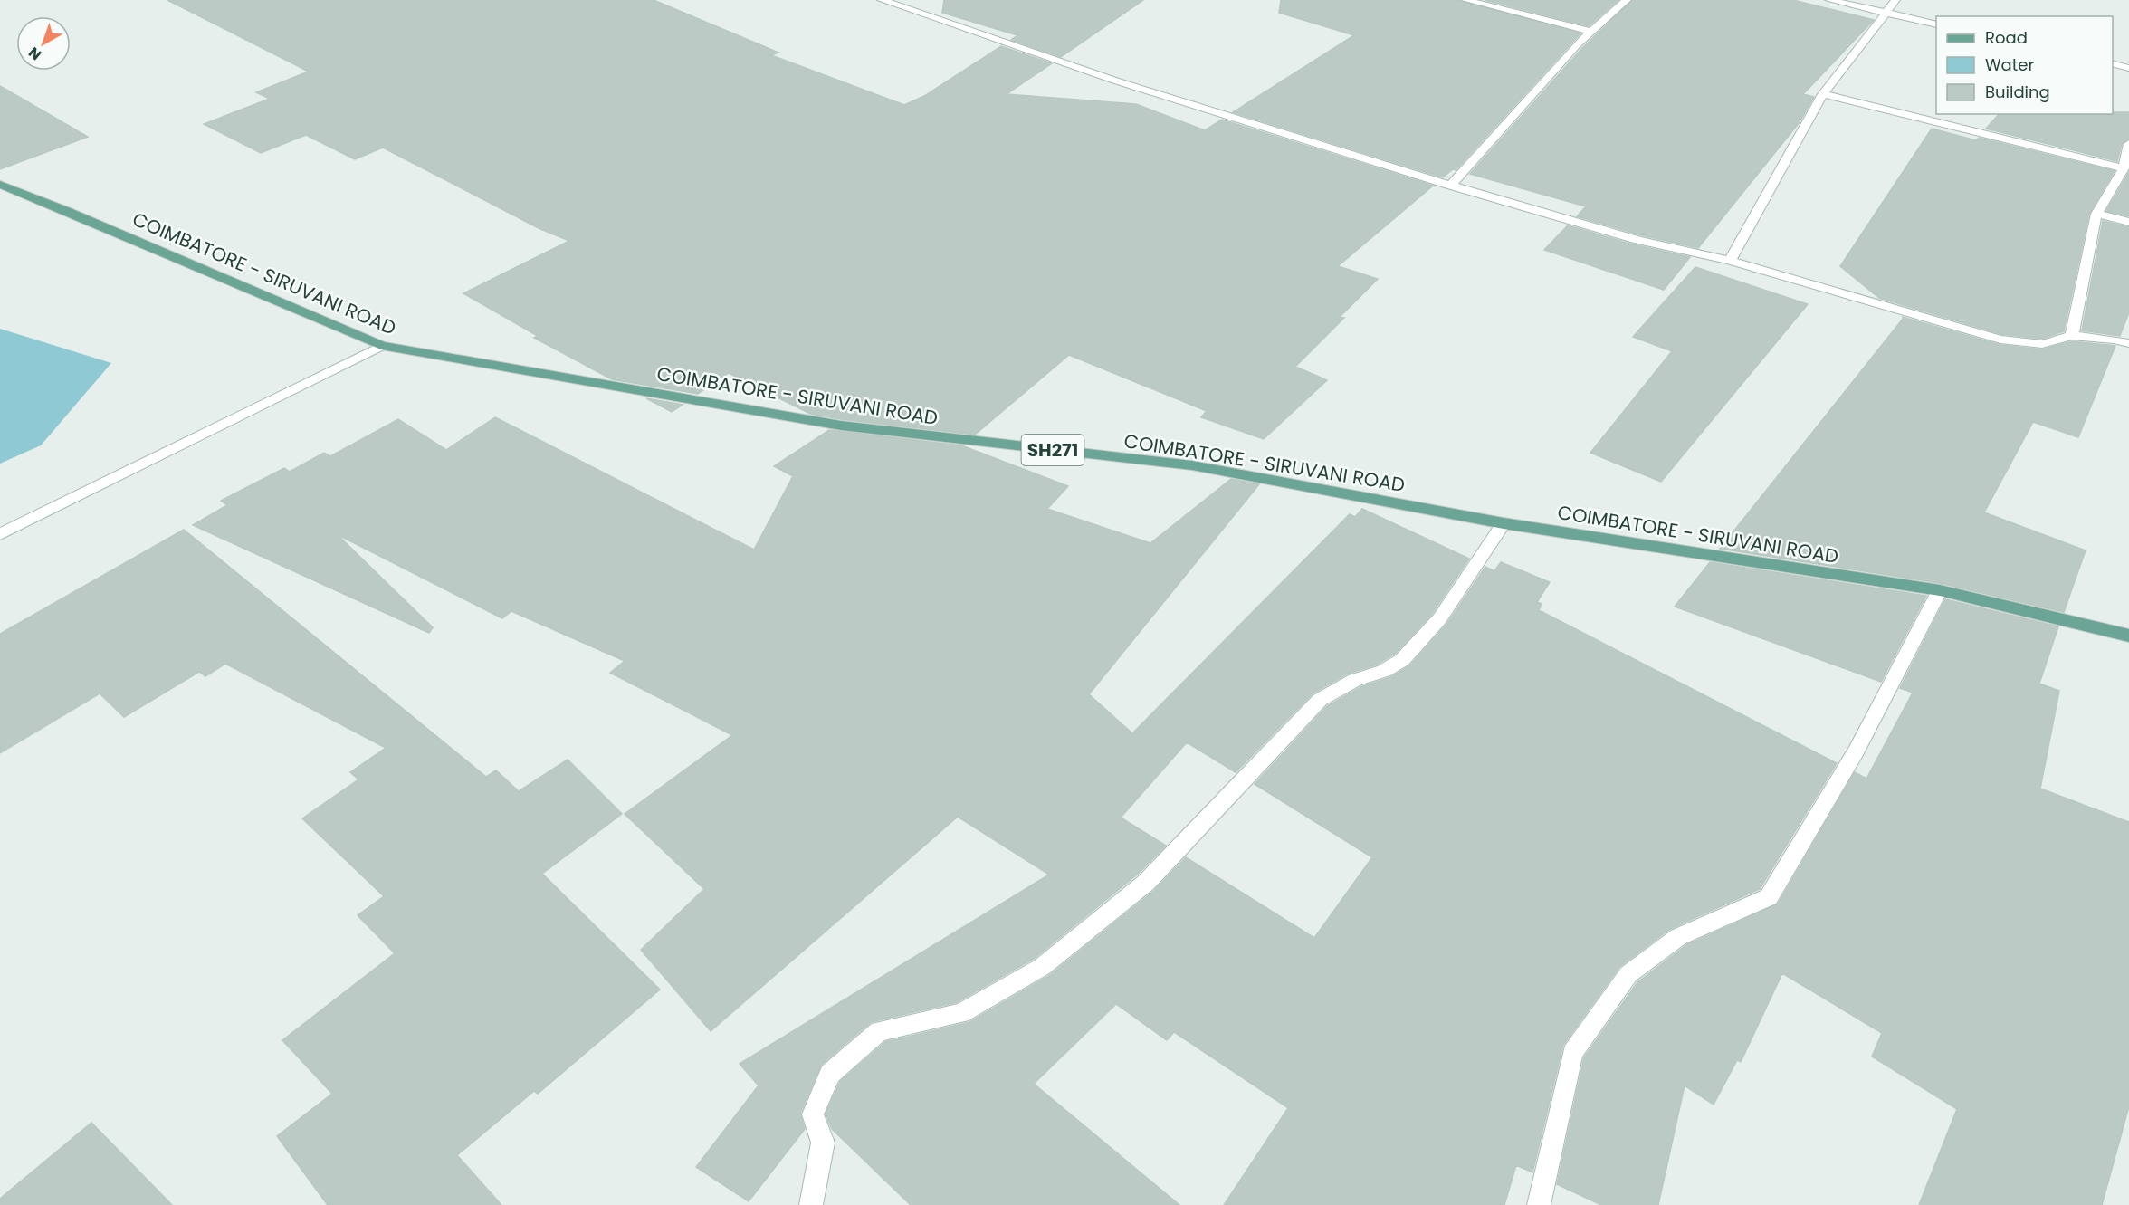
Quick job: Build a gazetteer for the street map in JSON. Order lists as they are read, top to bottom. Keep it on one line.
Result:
{"streets":{"main road":["COIMBATORE - SIRUVANI ROAD","SH271"]},"legend":["Road","Water","Building"],"north":"bottom left"}
